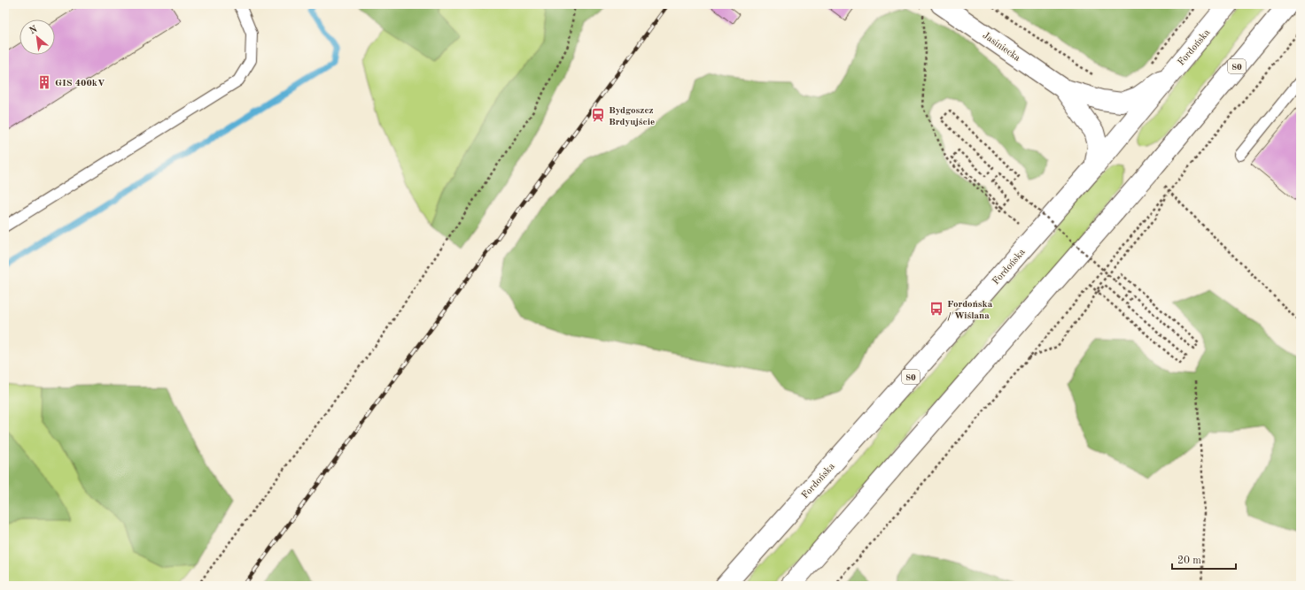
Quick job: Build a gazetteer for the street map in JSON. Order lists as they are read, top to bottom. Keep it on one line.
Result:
{"streets":{"main road":["Jasiniecka","Fordońska","80"]},"crossings":[["Jasiniecka","Fordońska"]],"places":{"building":["GIS 400kV"],"station":["Bydgoszcz Brdyujście"],"bus stop":["Fordońska / Wiślana"]},"scale_bar":"20 m","north":"top left"}
